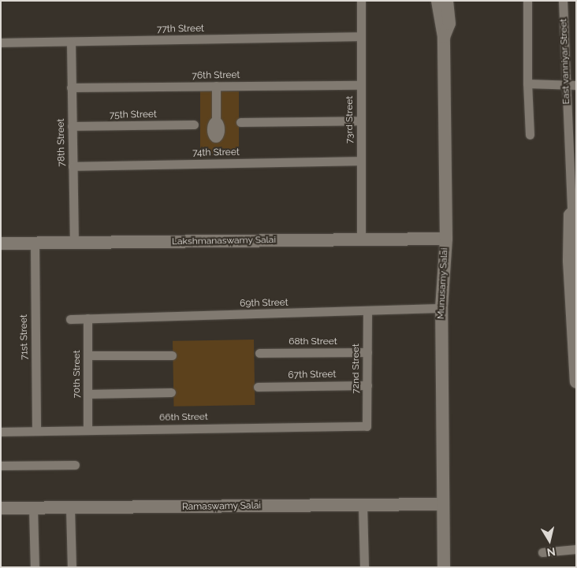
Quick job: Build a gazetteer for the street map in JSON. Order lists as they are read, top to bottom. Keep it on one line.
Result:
{"streets":{"street":["77th Street","East vanniyar Street","76th Street","75th Street","73rd Street","78th Street","74th Street","Lakshmanaswamy Salai","Munusamy Salai","69th Street","71st Street","68th Street","72nd Street","70th Street","67th Street","66th Street","Ramaswamy Salai"]},"crossings":[["77th Street","73rd Street"],["77th Street","78th Street"],["76th Street","73rd Street"],["76th Street","78th Street"],["75th Street","78th Street"],["73rd Street","74th Street"],["73rd Street","Lakshmanaswamy Salai"],["78th Street","74th Street"],["78th Street","Lakshmanaswamy Salai"],["Lakshmanaswamy Salai","Munusamy Salai"],["Lakshmanaswamy Salai","71st Street"],["Munusamy Salai","69th Street"],["Munusamy Salai","Ramaswamy Salai"],["69th Street","72nd Street"],["69th Street","70th Street"],["71st Street","66th Street"],["68th Street","72nd Street"],["72nd Street","67th Street"],["72nd Street","66th Street"],["70th Street","66th Street"]],"north":"bottom"}
